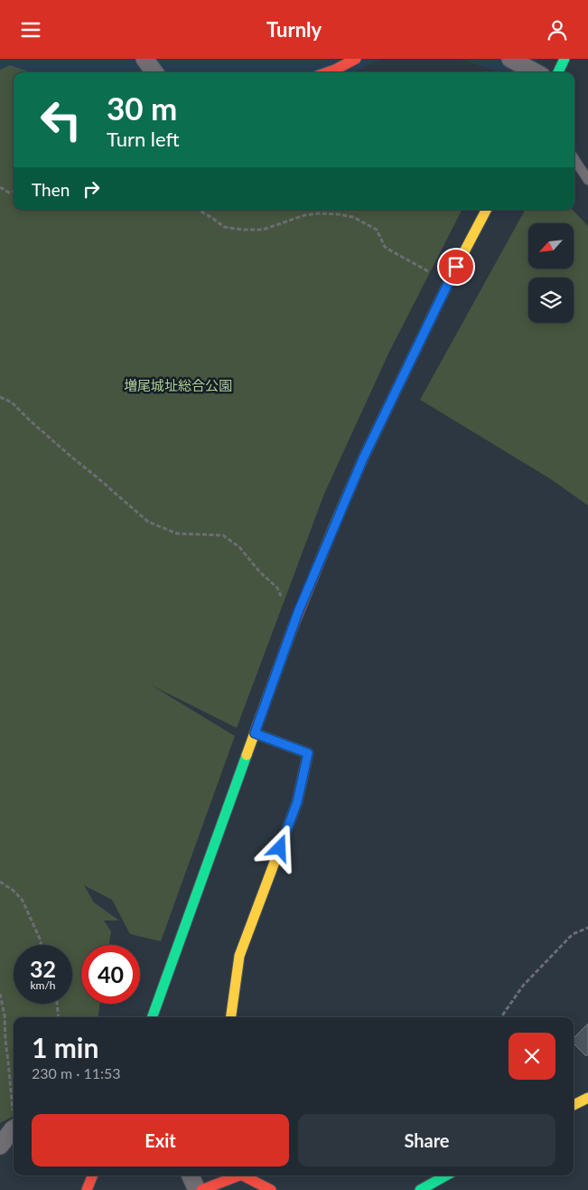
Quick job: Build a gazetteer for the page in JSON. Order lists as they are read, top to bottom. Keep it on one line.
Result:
{"parks":["増尾城址総合公園"],"north":"bottom left","page":{"header":"Turnly","turn":["30 m","Turn left"],"then":"Then","speed":"32 km/h","limit":"40","heading":["1 min","230 m · 11:53"],"buttons":["Exit","Share"]}}
